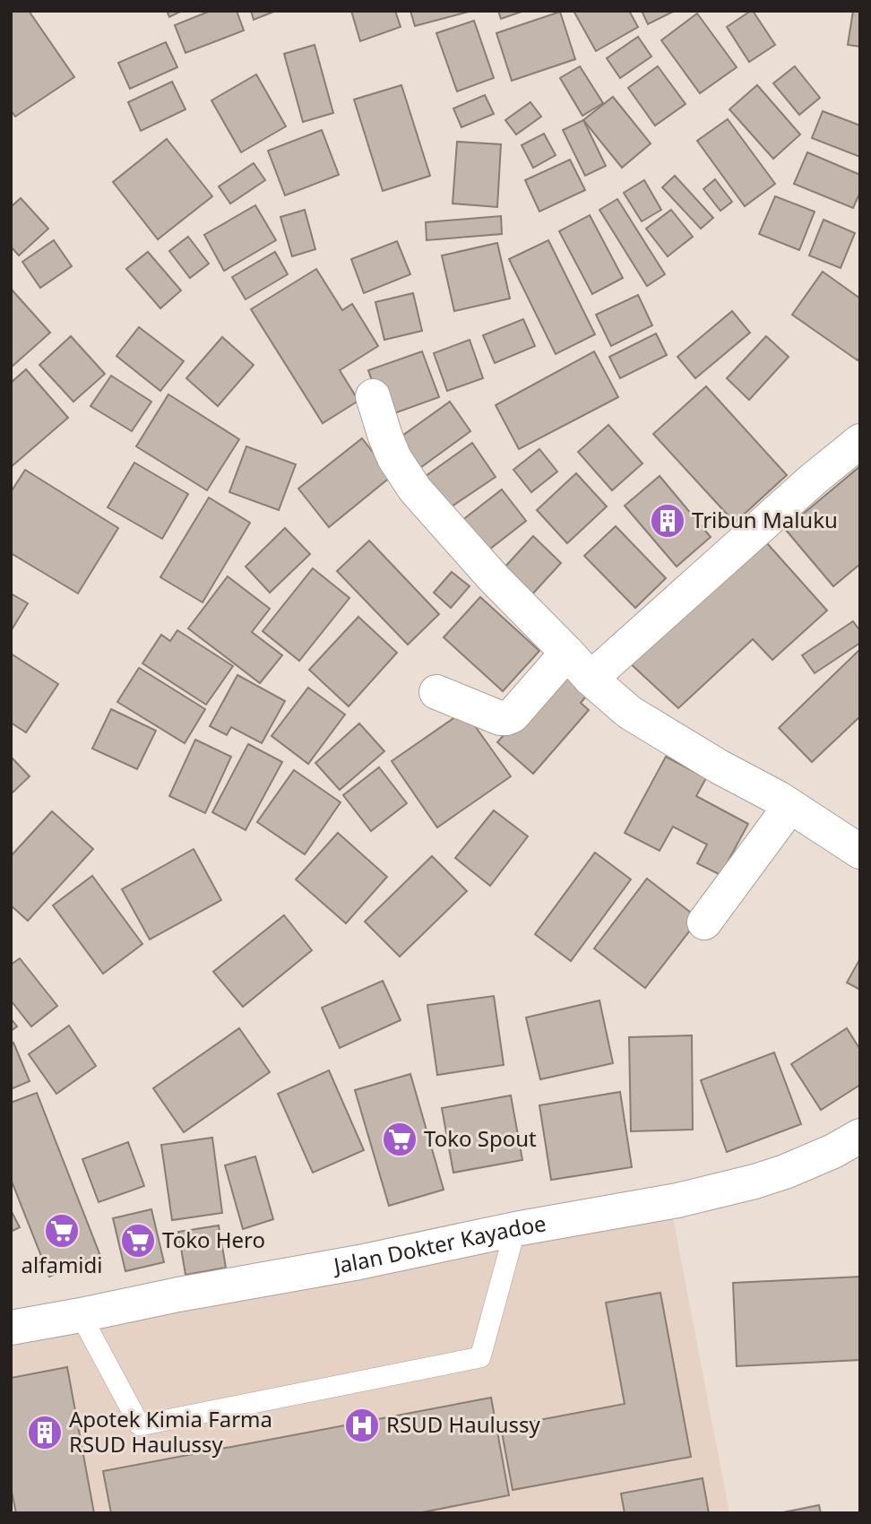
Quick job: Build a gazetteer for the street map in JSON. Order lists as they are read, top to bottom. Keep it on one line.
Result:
{"streets":{"street":["Jalan Dokter Kayadoe"]},"places":{"building":["Tribun Maluku","Apotek Kimia Farma RSUD Haulussy"],"supermarket":["Toko Spout","alfamidi","Toko Hero"],"hospital":["RSUD Haulussy"]}}
